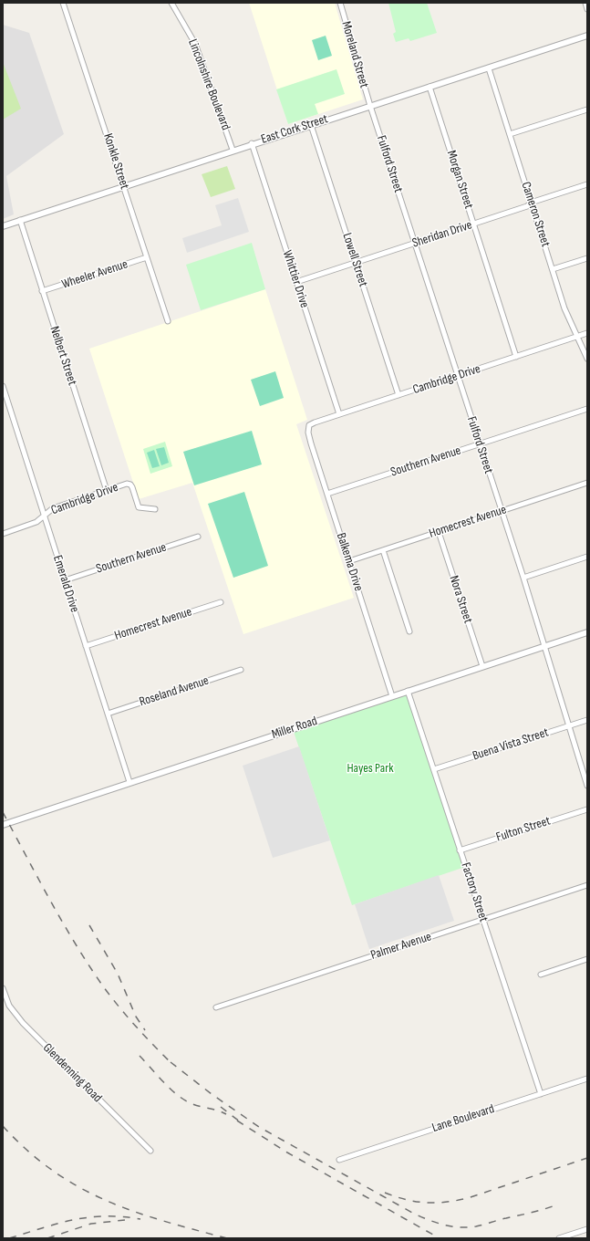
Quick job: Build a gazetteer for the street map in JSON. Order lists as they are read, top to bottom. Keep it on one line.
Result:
{"streets":{"street":["Moreland Street","Lincolnshire Boulevard","East Cork Street","Konkle Street","Fulford Street","Morgan Street","Cameron Street","Sheridan Drive","Lowell Street","Wheeler Avenue","Whittier Drive","Nelbert Street","Cambridge Drive","Southern Avenue","Homecrest Avenue","Balkema Drive","Emerald Drive","Nora Street","Roseland Avenue","Miller Road","Buena Vista Street","Fulton Street","Factory Street","Palmer Avenue","Glendenning Road","Lane Boulevard"]},"crossings":[["Moreland Street","East Cork Street"],["Moreland Street","Fulford Street"],["Lincolnshire Boulevard","East Cork Street"],["East Cork Street","Konkle Street"],["East Cork Street","Fulford Street"],["East Cork Street","Morgan Street"],["East Cork Street","Cameron Street"],["East Cork Street","Lowell Street"],["East Cork Street","Whittier Drive"],["East Cork Street","Nelbert Street"],["Konkle Street","Wheeler Avenue"],["Fulford Street","Sheridan Drive"],["Fulford Street","Cambridge Drive"],["Fulford Street","Southern Avenue"],["Fulford Street","Homecrest Avenue"],["Fulford Street","Miller Road"],["Fulford Street","Buena Vista Street"],["Morgan Street","Sheridan Drive"],["Morgan Street","Cambridge Drive"],["Cameron Street","Sheridan Drive"],["Cameron Street","Cambridge Drive"],["Sheridan Drive","Lowell Street"],["Sheridan Drive","Whittier Drive"],["Lowell Street","Cambridge Drive"],["Wheeler Avenue","Nelbert Street"],["Whittier Drive","Cambridge Drive"],["Nelbert Street","Cambridge Drive"],["Cambridge Drive","Balkema Drive"],["Cambridge Drive","Emerald Drive"],["Southern Avenue","Balkema Drive"],["Southern Avenue","Emerald Drive"],["Homecrest Avenue","Balkema Drive"],["Homecrest Avenue","Emerald Drive"],["Homecrest Avenue","Nora Street"],["Balkema Drive","Miller Road"],["Emerald Drive","Roseland Avenue"],["Emerald Drive","Miller Road"],["Nora Street","Miller Road"],["Miller Road","Factory Street"],["Buena Vista Street","Factory Street"],["Fulton Street","Factory Street"],["Factory Street","Palmer Avenue"],["Factory Street","Lane Boulevard"]],"parks":["Hayes Park"]}
